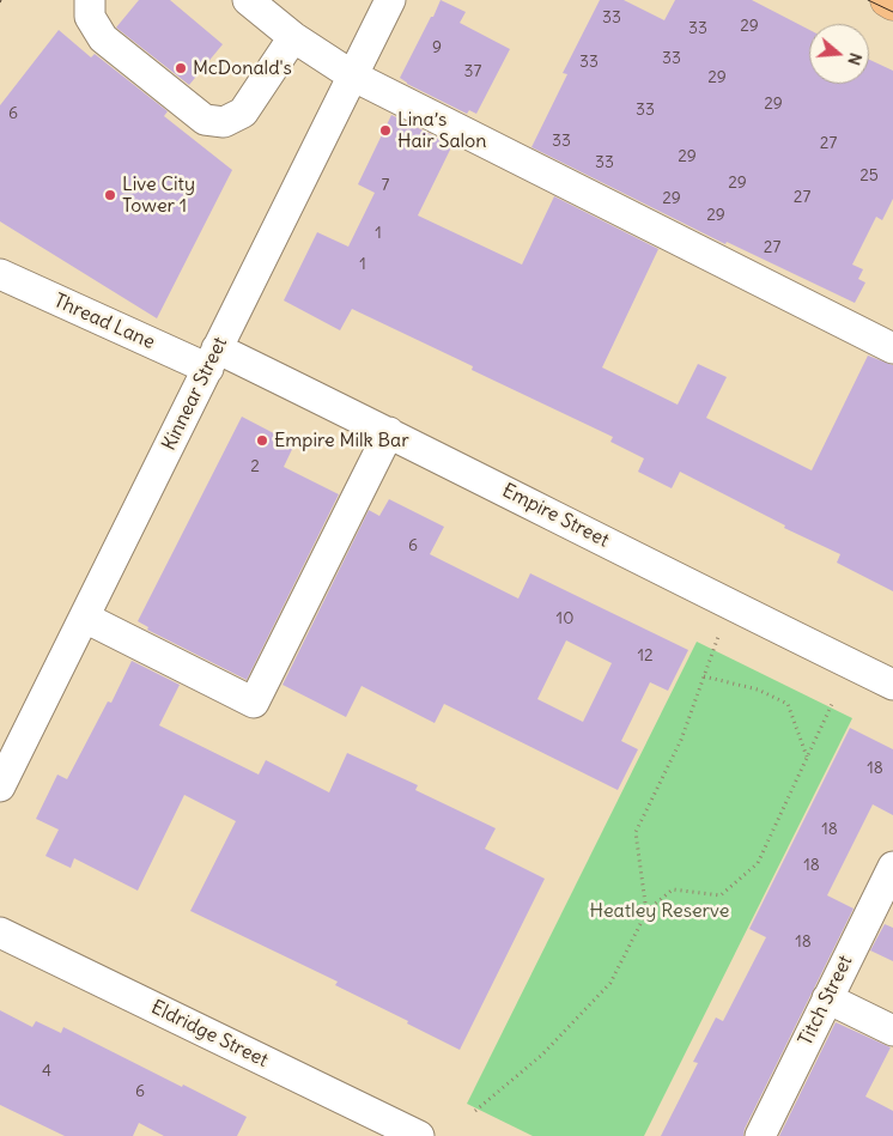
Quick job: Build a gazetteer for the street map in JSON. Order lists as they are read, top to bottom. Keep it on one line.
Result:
{"streets":{"street":["Thread Lane","Kinnear Street","Empire Street","Titch Street","Eldridge Street"]},"crossings":[["Thread Lane","Kinnear Street"],["Thread Lane","Empire Street"],["Kinnear Street","Empire Street"]],"parks":["Heatley Reserve"],"places":["McDonald's","Lina’s Hair Salon","Live City Tower 1","Empire Milk Bar"],"house_numbers":["33","29","33","9","33","33","37","29","29","33","6","33","27","29","33","25","29","7","27","29","29","1","27","1","2","6","10","12","18","18","18","18","4","6"],"north":"right"}
